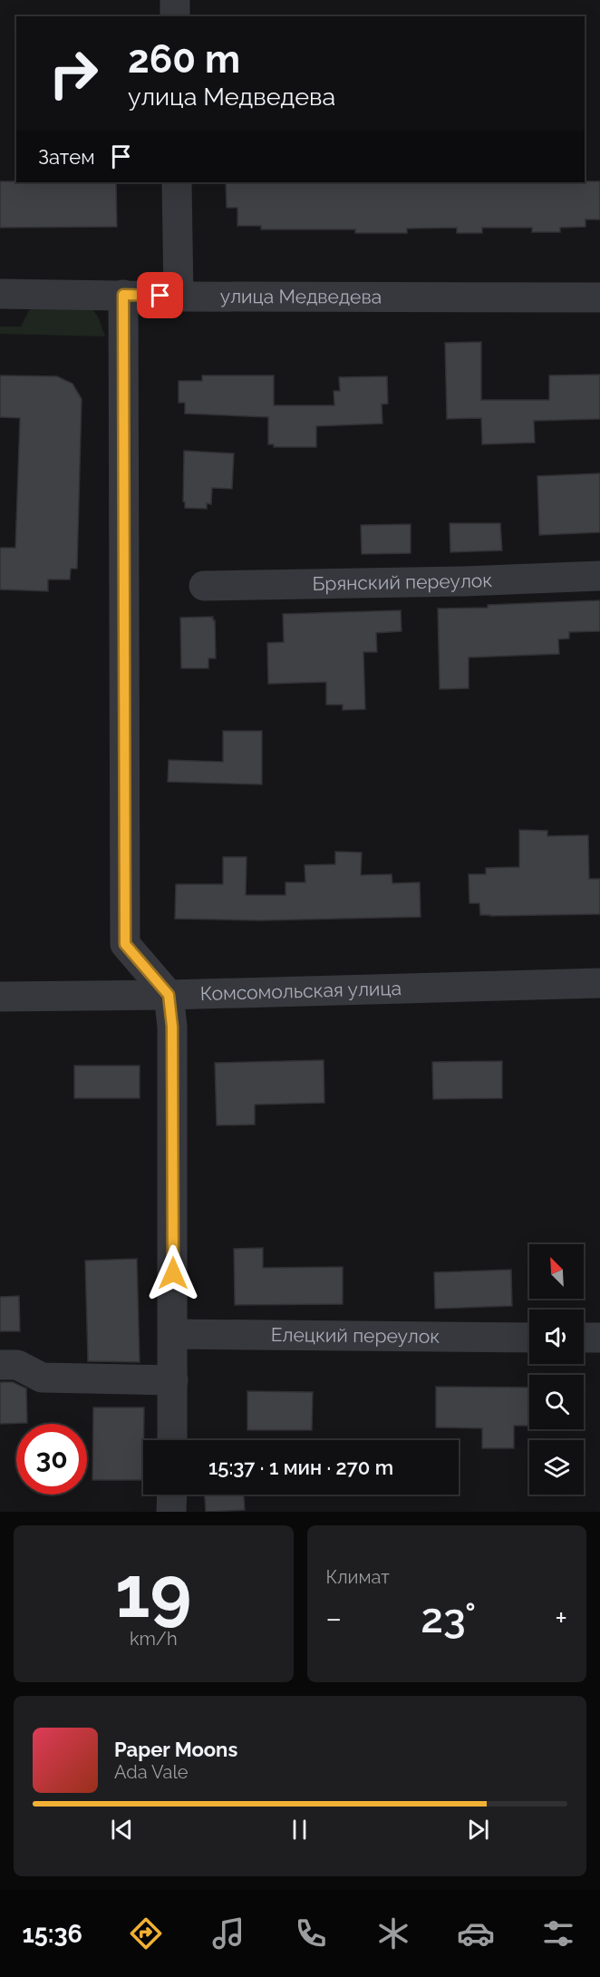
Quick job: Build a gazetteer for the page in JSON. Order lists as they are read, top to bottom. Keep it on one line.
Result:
{"streets":{"street":["улица Медведева","Брянский переулок","Комсомольская улица","Елецкий переулок"]},"north":"top left","page":{"turn":["260 m","улица Медведева"],"then":"Затем","limit":"30","trip":"15:37 · 1 мин · 270 m","tile":[["19","km/h"],"Климат"],"heat":["−","23°","+"],"song":["Paper Moons","Ada Vale"],"tabs":"15:36"}}
